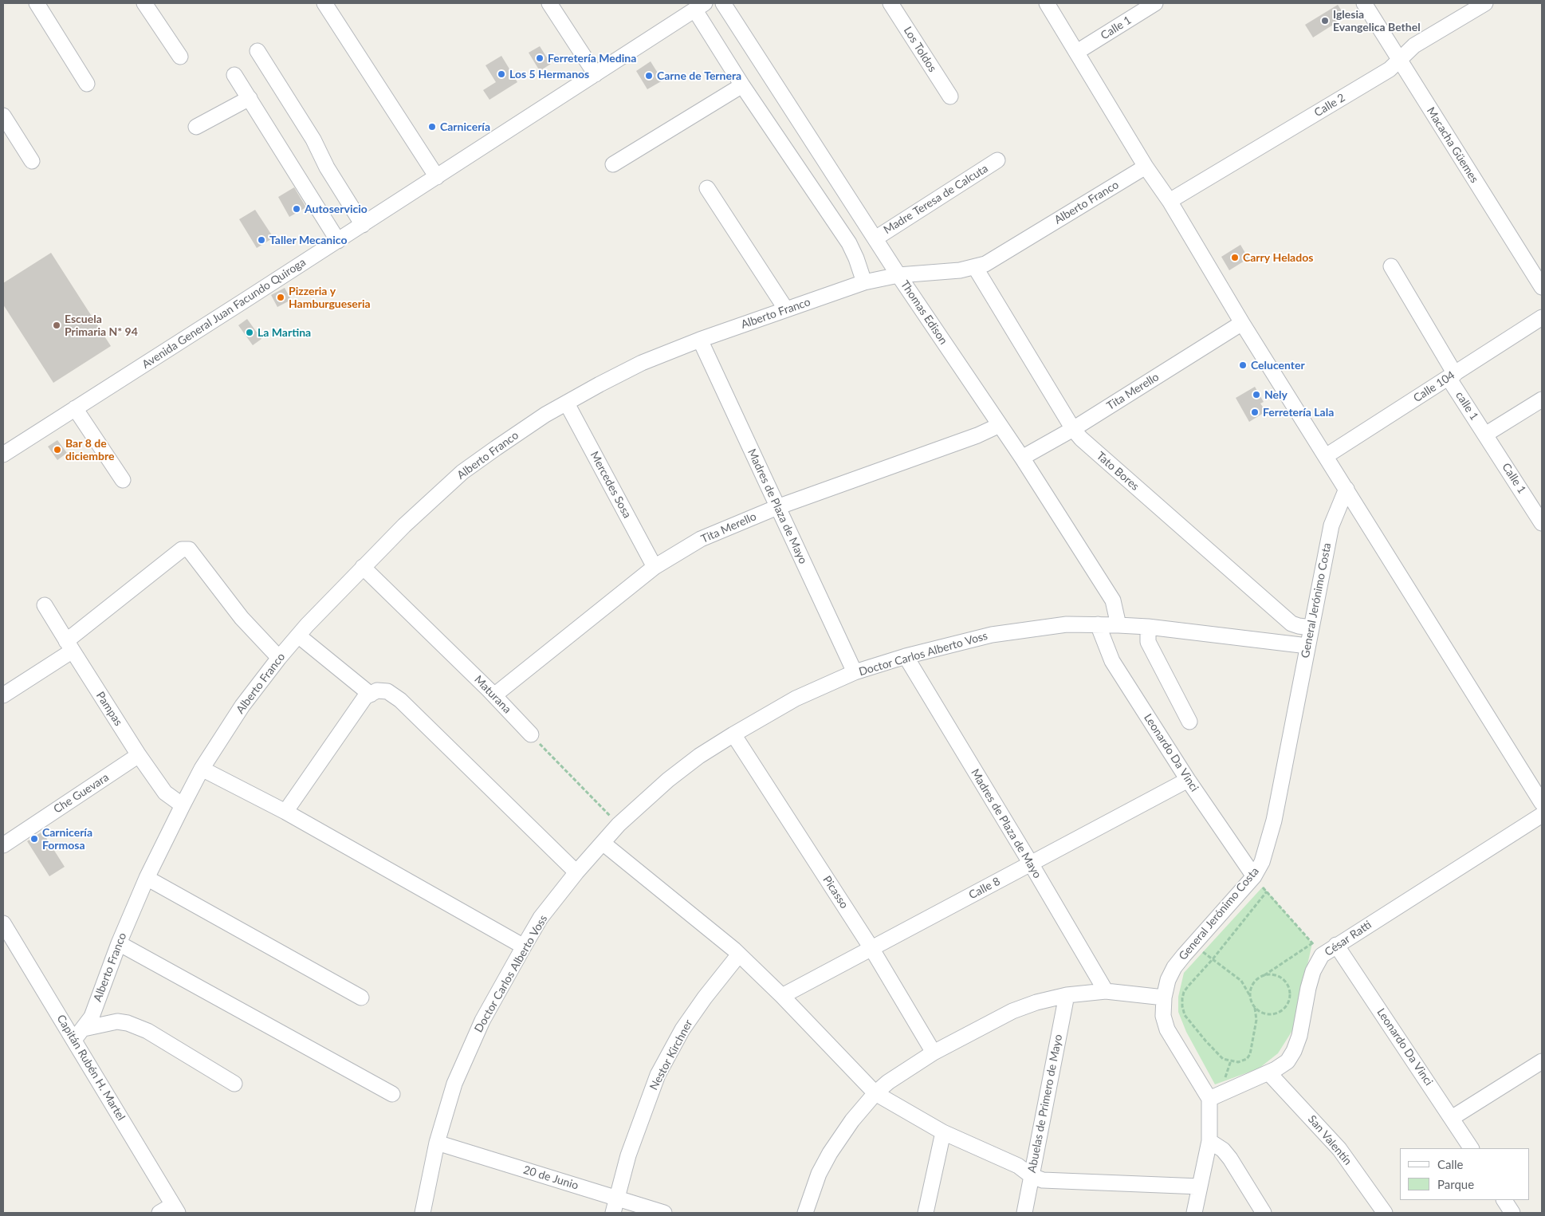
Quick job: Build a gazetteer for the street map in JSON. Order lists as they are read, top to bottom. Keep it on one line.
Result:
{"streets":{"street":["Calle 1","Los Toldos","Calle 2","Macacha Güemes","Madre Teresa de Calcuta","Alberto Franco","Thomas Edison","Avenida General Juan Facundo Quiroga","Calle 104","Tita Merello","calle 1","Tato Bores","Mercedes Sosa","Madres de Plaza de Mayo","General Jerónimo Costa","Doctor Carlos Alberto Voss","Maturana","Pampas","Leonardo Da Vinci","Che Guevara","Calle 8","Picasso","César Ratti","Nestor Kirchner","Capitán Rubén H. Martel","Abuelas de Primero de Mayo","San Valentín","20 de Junio"]},"crossings":[["Calle 1","calle 1"],["Calle 2","Macacha Güemes"],["Madre Teresa de Calcuta","Thomas Edison"],["Alberto Franco","Thomas Edison"],["Alberto Franco","Tato Bores"],["Alberto Franco","Mercedes Sosa"],["Alberto Franco","Madres de Plaza de Mayo"],["Alberto Franco","Maturana"],["Alberto Franco","Pampas"],["Alberto Franco","Capitán Rubén H. Martel"],["Thomas Edison","Tita Merello"],["Thomas Edison","Doctor Carlos Alberto Voss"],["Calle 104","calle 1"],["Tita Merello","Tato Bores"],["Tita Merello","Mercedes Sosa"],["Tita Merello","Madres de Plaza de Mayo"],["Tita Merello","Maturana"],["Tato Bores","General Jerónimo Costa"],["Madres de Plaza de Mayo","Doctor Carlos Alberto Voss"],["Madres de Plaza de Mayo","Calle 8"],["General Jerónimo Costa","Doctor Carlos Alberto Voss"],["General Jerónimo Costa","Leonardo Da Vinci"],["General Jerónimo Costa","César Ratti"],["Doctor Carlos Alberto Voss","Leonardo Da Vinci"],["Doctor Carlos Alberto Voss","Picasso"],["Doctor Carlos Alberto Voss","20 de Junio"],["Pampas","Che Guevara"],["Leonardo Da Vinci","Calle 8"],["Leonardo Da Vinci","César Ratti"],["Calle 8","Picasso"],["César Ratti","San Valentín"],["Nestor Kirchner","20 de Junio"]],"places":["Iglesia Evangelica Bethel","Ferretería Medina","Los 5 Hermanos","Carne de Ternera","Carnicería","Autoservicio","Taller Mecanico","Carry Helados","Pizzeria y Hamburgueseria","Escuela Primaria N* 94","La Martina","Celucenter","Nely","Ferretería Lala","Bar 8 de diciembre","Carnicería Formosa"],"legend":["Calle","Parque"]}
